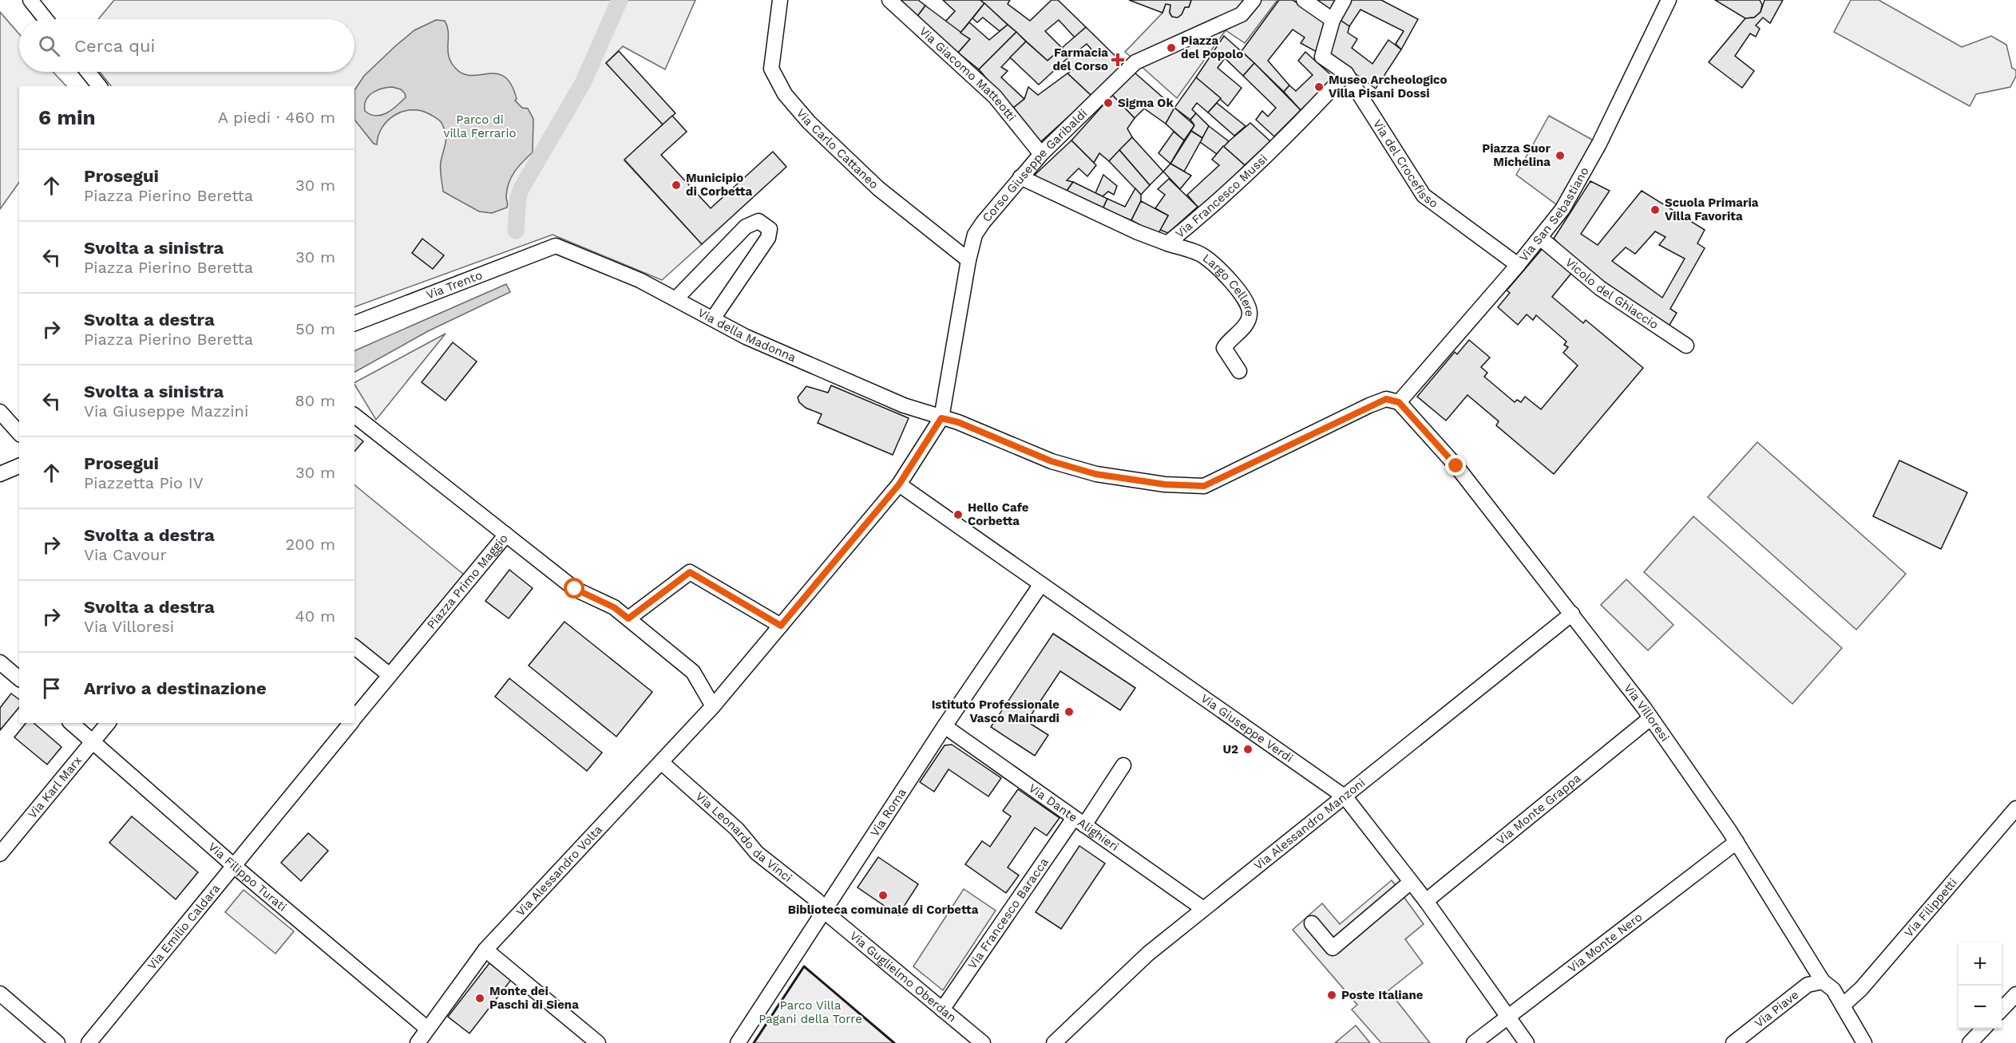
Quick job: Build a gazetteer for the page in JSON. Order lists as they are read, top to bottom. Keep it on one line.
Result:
{"streets":{"street":["Via Giacomo Matteotti","Via Carlo Cattaneo","Via del Crocefisso","Corso Giuseppe Garibaldi","Via Francesco Mussi","Via San Sebastiano","Via Trento","Largo Cellere","Vicolo del Ghiaccio","Via della Madonna","Piazza Primo Maggio","Via Villoresi","Via Giuseppe Verdi","Via Karl Marx","Via Monte Grappa","Via Roma","Via Dante Alighieri","Via Alessandro Manzoni","Via Leonardo da Vinci","Via Alessandro Volta","Via Filippo Turati","Via Filippetti","Via Francesco Baracca","Via Emilio Caldara","Via Monte Nero","Via Guglielmo Oberdan","Via Piave"]},"crossings":[["Via Giacomo Matteotti","Corso Giuseppe Garibaldi"],["Via Carlo Cattaneo","Corso Giuseppe Garibaldi"],["Via del Crocefisso","Via Francesco Mussi"],["Via del Crocefisso","Via San Sebastiano"],["Corso Giuseppe Garibaldi","Via Francesco Mussi"],["Corso Giuseppe Garibaldi","Via della Madonna"],["Corso Giuseppe Garibaldi","Via Alessandro Volta"],["Via Francesco Mussi","Largo Cellere"],["Via San Sebastiano","Vicolo del Ghiaccio"],["Via San Sebastiano","Via della Madonna"],["Via San Sebastiano","Via Villoresi"],["Via Trento","Via della Madonna"],["Via della Madonna","Via Villoresi"],["Via della Madonna","Via Alessandro Volta"],["Piazza Primo Maggio","Via Emilio Caldara"],["Via Villoresi","Via Monte Grappa"],["Via Villoresi","Via Alessandro Manzoni"],["Via Villoresi","Via Filippetti"],["Via Villoresi","Via Monte Nero"],["Via Villoresi","Via Piave"],["Via Giuseppe Verdi","Via Monte Grappa"],["Via Giuseppe Verdi","Via Roma"],["Via Giuseppe Verdi","Via Alessandro Manzoni"],["Via Giuseppe Verdi","Via Alessandro Volta"],["Via Giuseppe Verdi","Via Monte Nero"],["Via Karl Marx","Via Filippo Turati"],["Via Roma","Via Dante Alighieri"],["Via Roma","Via Leonardo da Vinci"],["Via Roma","Via Guglielmo Oberdan"],["Via Dante Alighieri","Via Alessandro Manzoni"],["Via Dante Alighieri","Via Francesco Baracca"],["Via Leonardo da Vinci","Via Alessandro Volta"],["Via Leonardo da Vinci","Via Guglielmo Oberdan"],["Via Alessandro Volta","Via Filippo Turati"],["Via Filippo Turati","Via Emilio Caldara"],["Via Francesco Baracca","Via Guglielmo Oberdan"]],"parks":["Parco di villa Ferrario","Parco Villa Pagani della Torre"],"places":{"other":["Piazza del Popolo","Museo Archeologico Villa Pisani Dossi","Sigma Ok","Piazza Suor Michelina","Municipio di Corbetta","Scuola Primaria Villa Favorita","Hello Cafe Corbetta","Istituto Professionale Vasco Mainardi","U2","Biblioteca comunale di Corbetta","Poste Italiane","Monte dei Paschi di Siena"],"health":["Farmacia del Corso"]},"page":{"search":"Cerca qui","heading":["6 min","A piedi · 460 m"],"list":[["Prosegui","Piazza Pierino Beretta","30 m"],["Svolta a sinistra","Piazza Pierino Beretta","30 m"],["Svolta a destra","Piazza Pierino Beretta","50 m"],["Svolta a sinistra","Via Giuseppe Mazzini","80 m"],["Prosegui","Piazzetta Pio IV","30 m"],["Svolta a destra","Via Cavour","200 m"],["Svolta a destra","Via Villoresi","40 m"],"Arrivo a destinazione"],"map_buttons":["+","−"]}}
